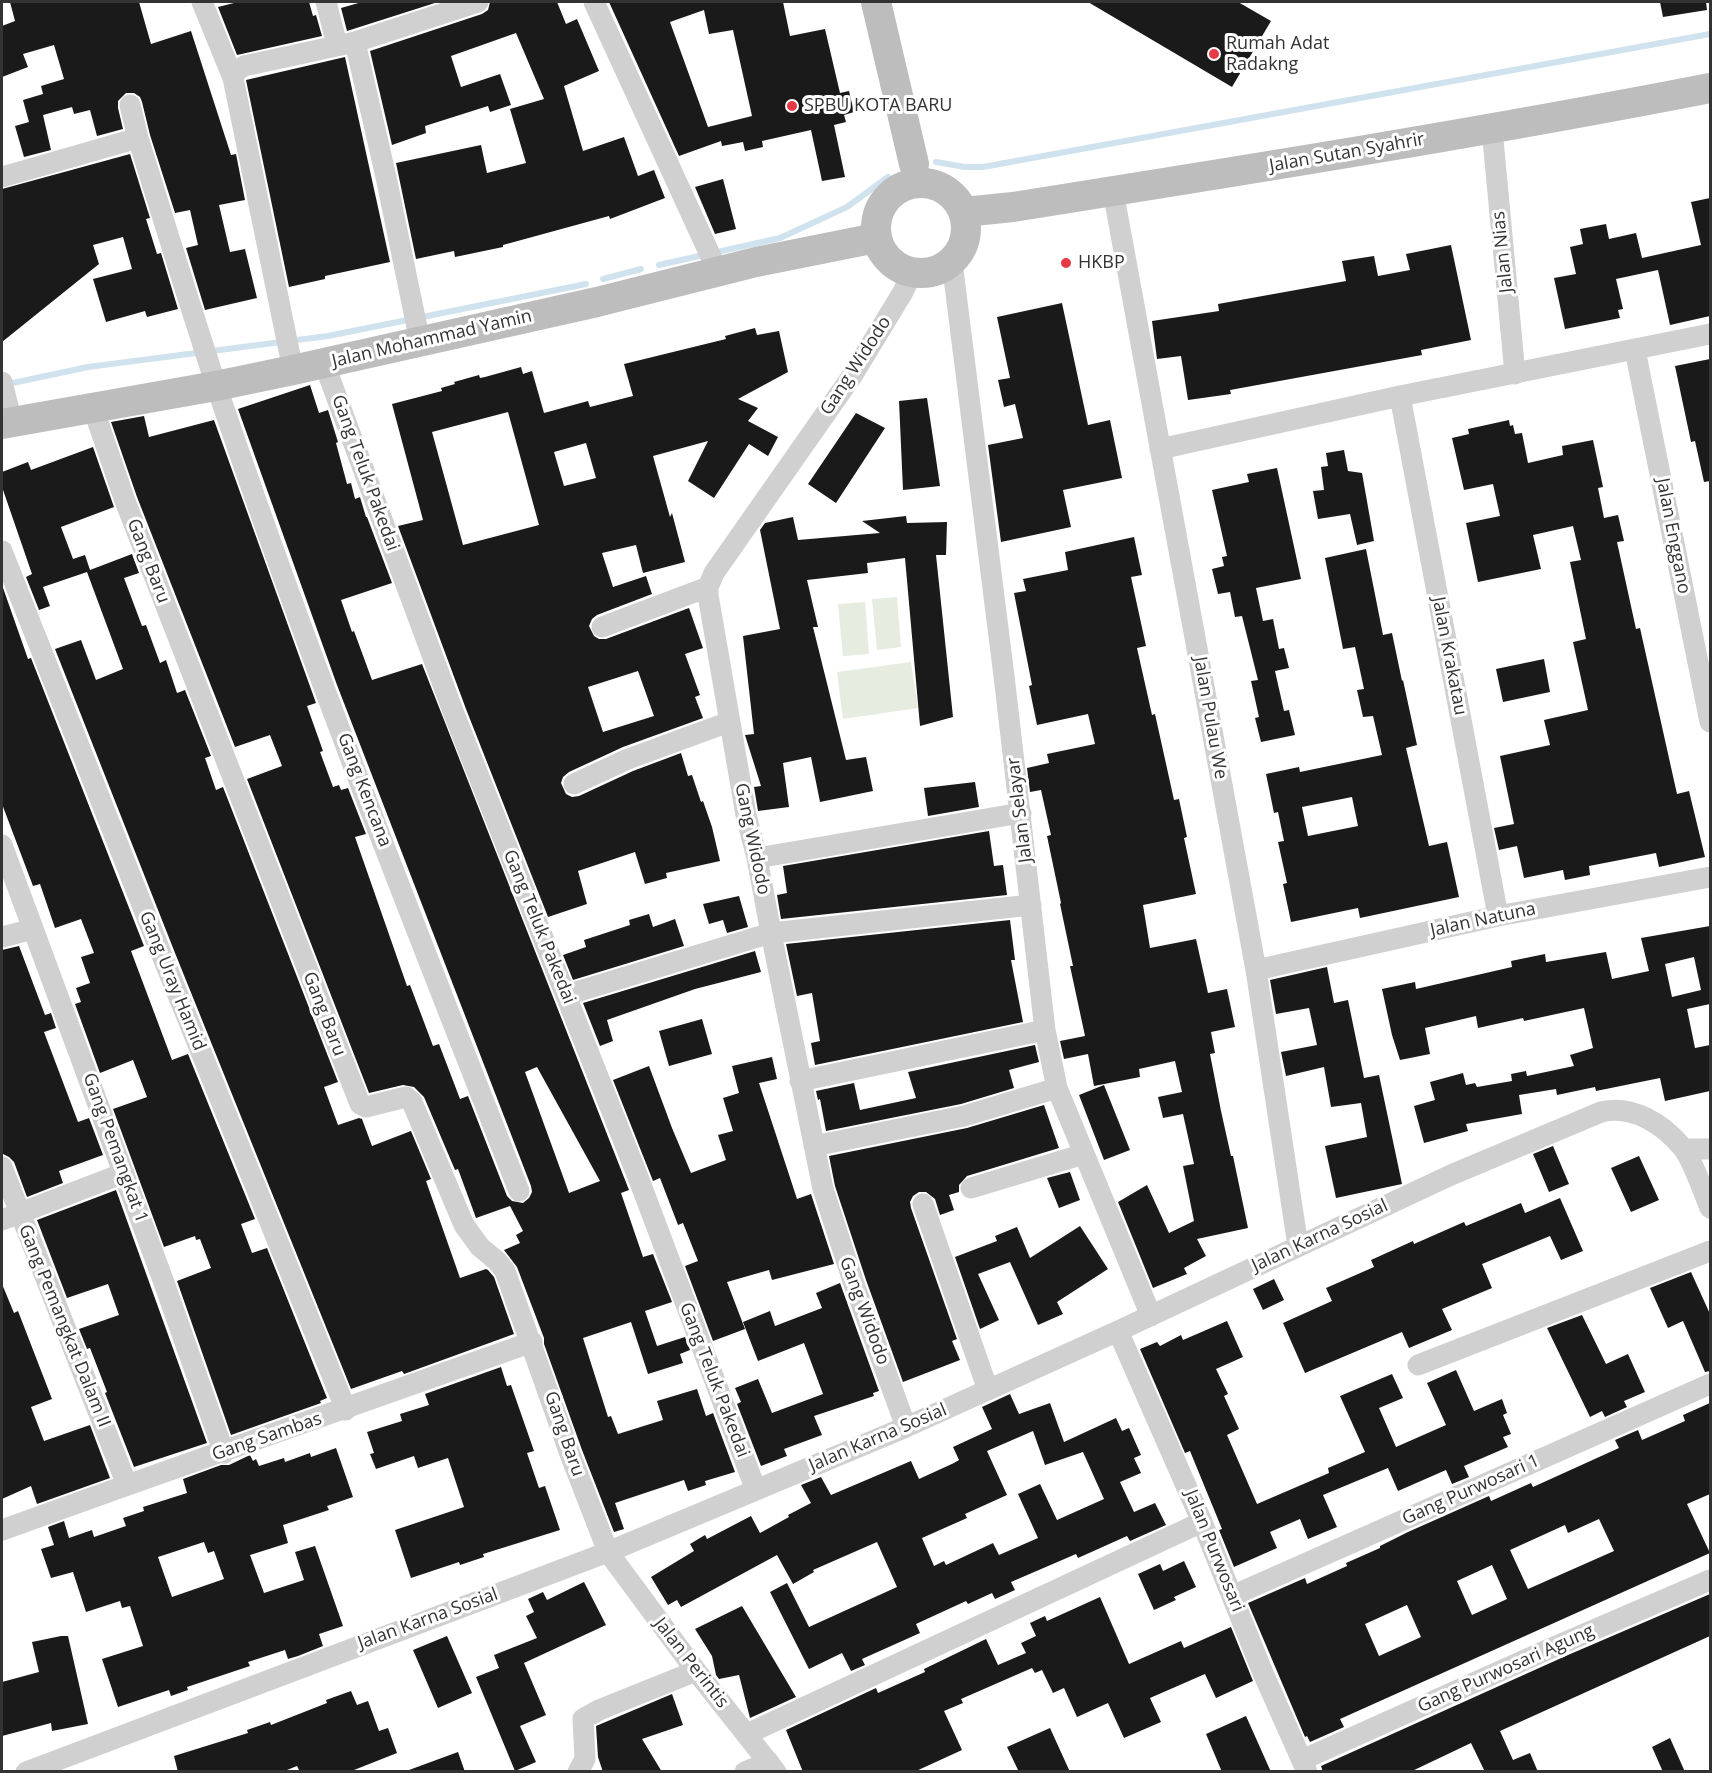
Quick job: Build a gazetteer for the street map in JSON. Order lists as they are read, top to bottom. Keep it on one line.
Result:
{"streets":{"street":["Jalan Sutan Syahrir","Jalan Nias","Jalan Mohammad Yamin","Gang Widodo","Gang Teluk Pakedai","Jalan Enggano","Gang Baru","Jalan Krakatau","Jalan Pulau We","Gang Kencana","Jalan Selayar","Jalan Natuna","Gang Uray Hamid","Gang Pemangkat 1","Jalan Karna Sosial","Gang Pemangkat Dalam II","Gang Sambas","Gang Purwosari 1","Jalan Purwosari","Jalan Perintis","Gang Purwosari Agung"]},"crossings":[["Jalan Sutan Syahrir","Jalan Nias"],["Jalan Sutan Syahrir","Jalan Mohammad Yamin"],["Jalan Sutan Syahrir","Gang Widodo"],["Jalan Sutan Syahrir","Jalan Pulau We"],["Jalan Sutan Syahrir","Jalan Selayar"],["Jalan Mohammad Yamin","Gang Widodo"],["Jalan Mohammad Yamin","Gang Teluk Pakedai"],["Jalan Mohammad Yamin","Gang Baru"],["Jalan Mohammad Yamin","Gang Kencana"],["Jalan Mohammad Yamin","Jalan Selayar"],["Gang Widodo","Jalan Selayar"],["Gang Widodo","Jalan Karna Sosial"],["Gang Teluk Pakedai","Jalan Karna Sosial"],["Gang Baru","Jalan Karna Sosial"],["Gang Baru","Gang Sambas"],["Gang Baru","Jalan Perintis"],["Jalan Krakatau","Jalan Natuna"],["Jalan Pulau We","Jalan Natuna"],["Jalan Pulau We","Jalan Karna Sosial"],["Jalan Selayar","Jalan Karna Sosial"],["Gang Uray Hamid","Gang Sambas"],["Gang Pemangkat 1","Gang Sambas"],["Jalan Karna Sosial","Jalan Purwosari"],["Jalan Karna Sosial","Jalan Perintis"],["Gang Pemangkat Dalam II","Gang Sambas"],["Gang Purwosari 1","Jalan Purwosari"],["Jalan Purwosari","Gang Purwosari Agung"]],"places":["Rumah Adat Radakng","SPBU KOTA BARU","HKBP"]}
